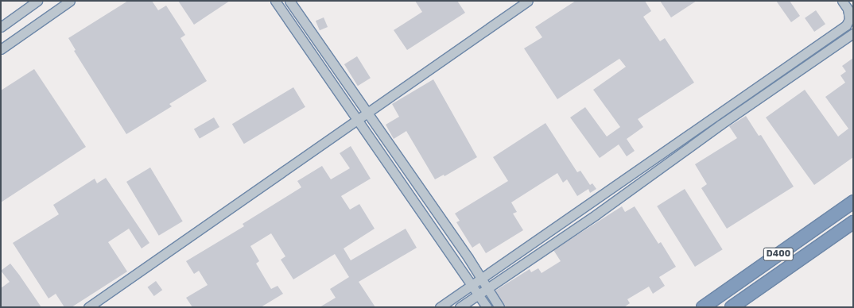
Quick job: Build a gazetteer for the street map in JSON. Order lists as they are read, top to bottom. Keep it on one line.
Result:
{"streets":{"highway":["D400"]}}
